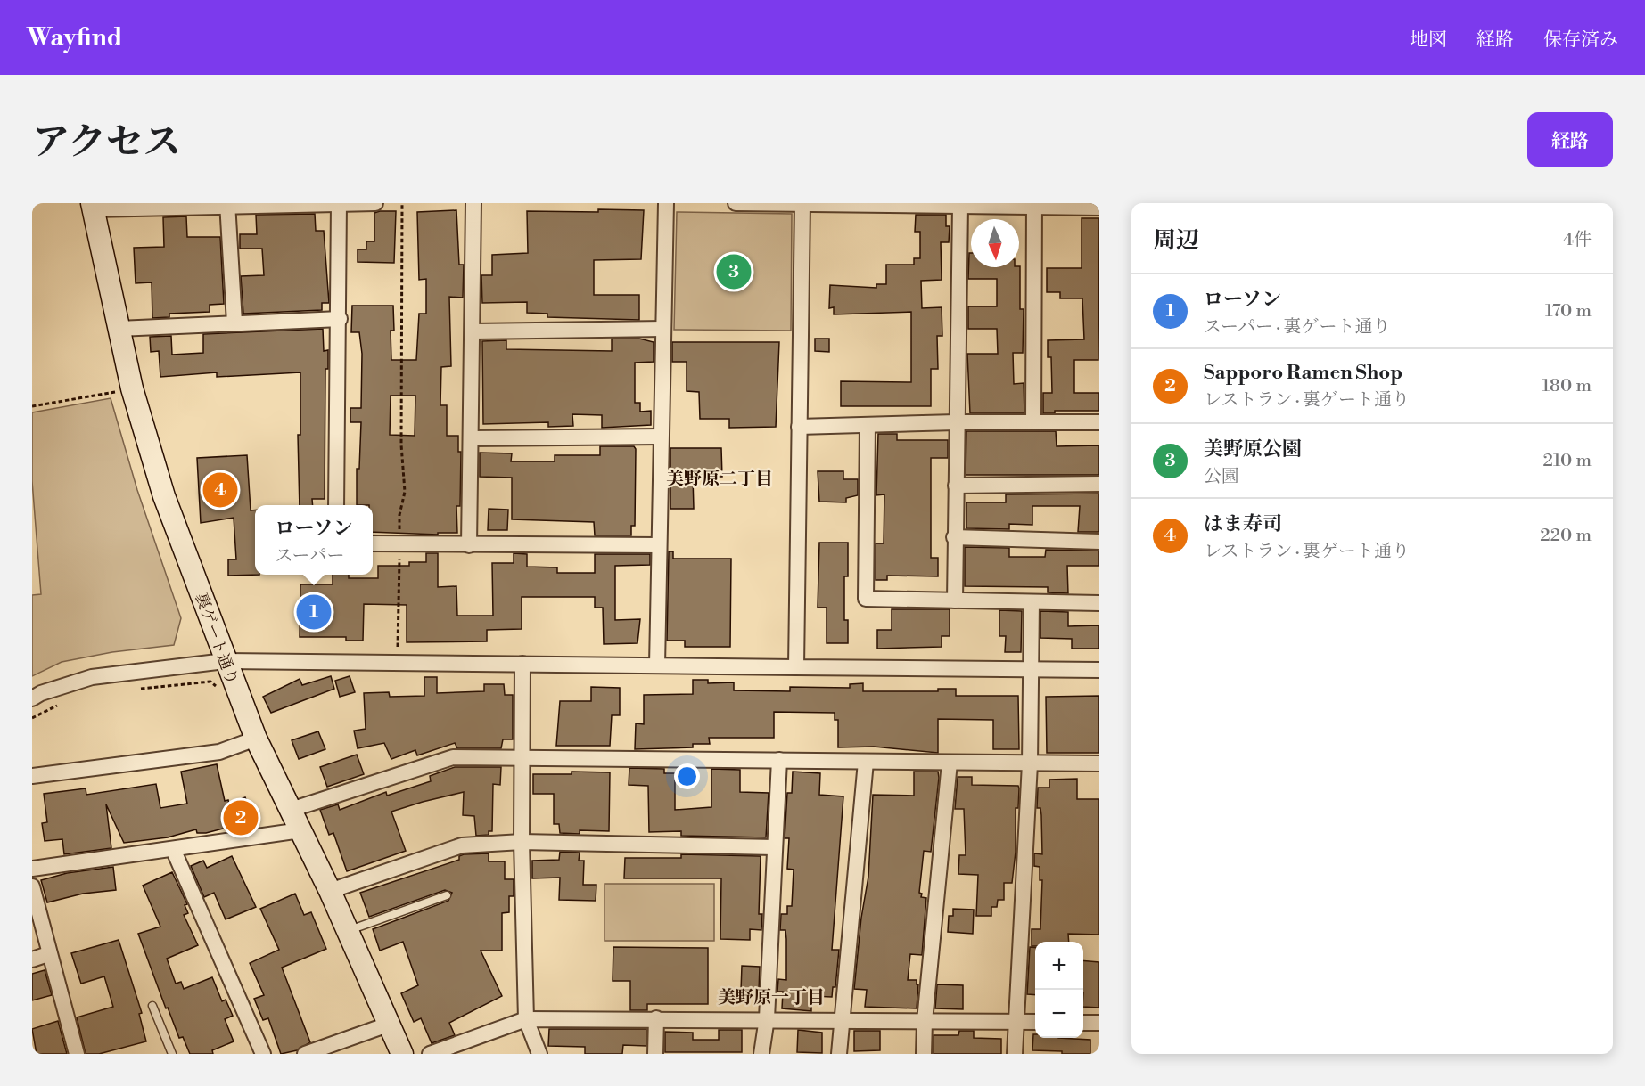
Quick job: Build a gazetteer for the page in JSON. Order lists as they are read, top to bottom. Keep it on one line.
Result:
{"streets":{"street":["裏ゲート通り"]},"districts":["美野原二丁目","美野原一丁目"],"north":"bottom","page":{"header":"Wayfind","nav":["地図","経路","保存済み"],"title":"アクセス","buttons":"経路","heading":["周辺","4件"],"pins":["3","4","1","2"],"list":[{"mark":"1","name":"ローソン","note":"スーパー · 裏ゲート通り","value":"170 m"},{"mark":"2","name":"Sapporo Ramen Shop","note":"レストラン · 裏ゲート通り","value":"180 m"},{"mark":"3","name":"美野原公園","note":"公園","value":"210 m"},{"mark":"4","name":"はま寿司","note":"レストラン · 裏ゲート通り","value":"220 m"}],"popup":["ローソン","スーパー"],"map_buttons":["+","−"]}}
